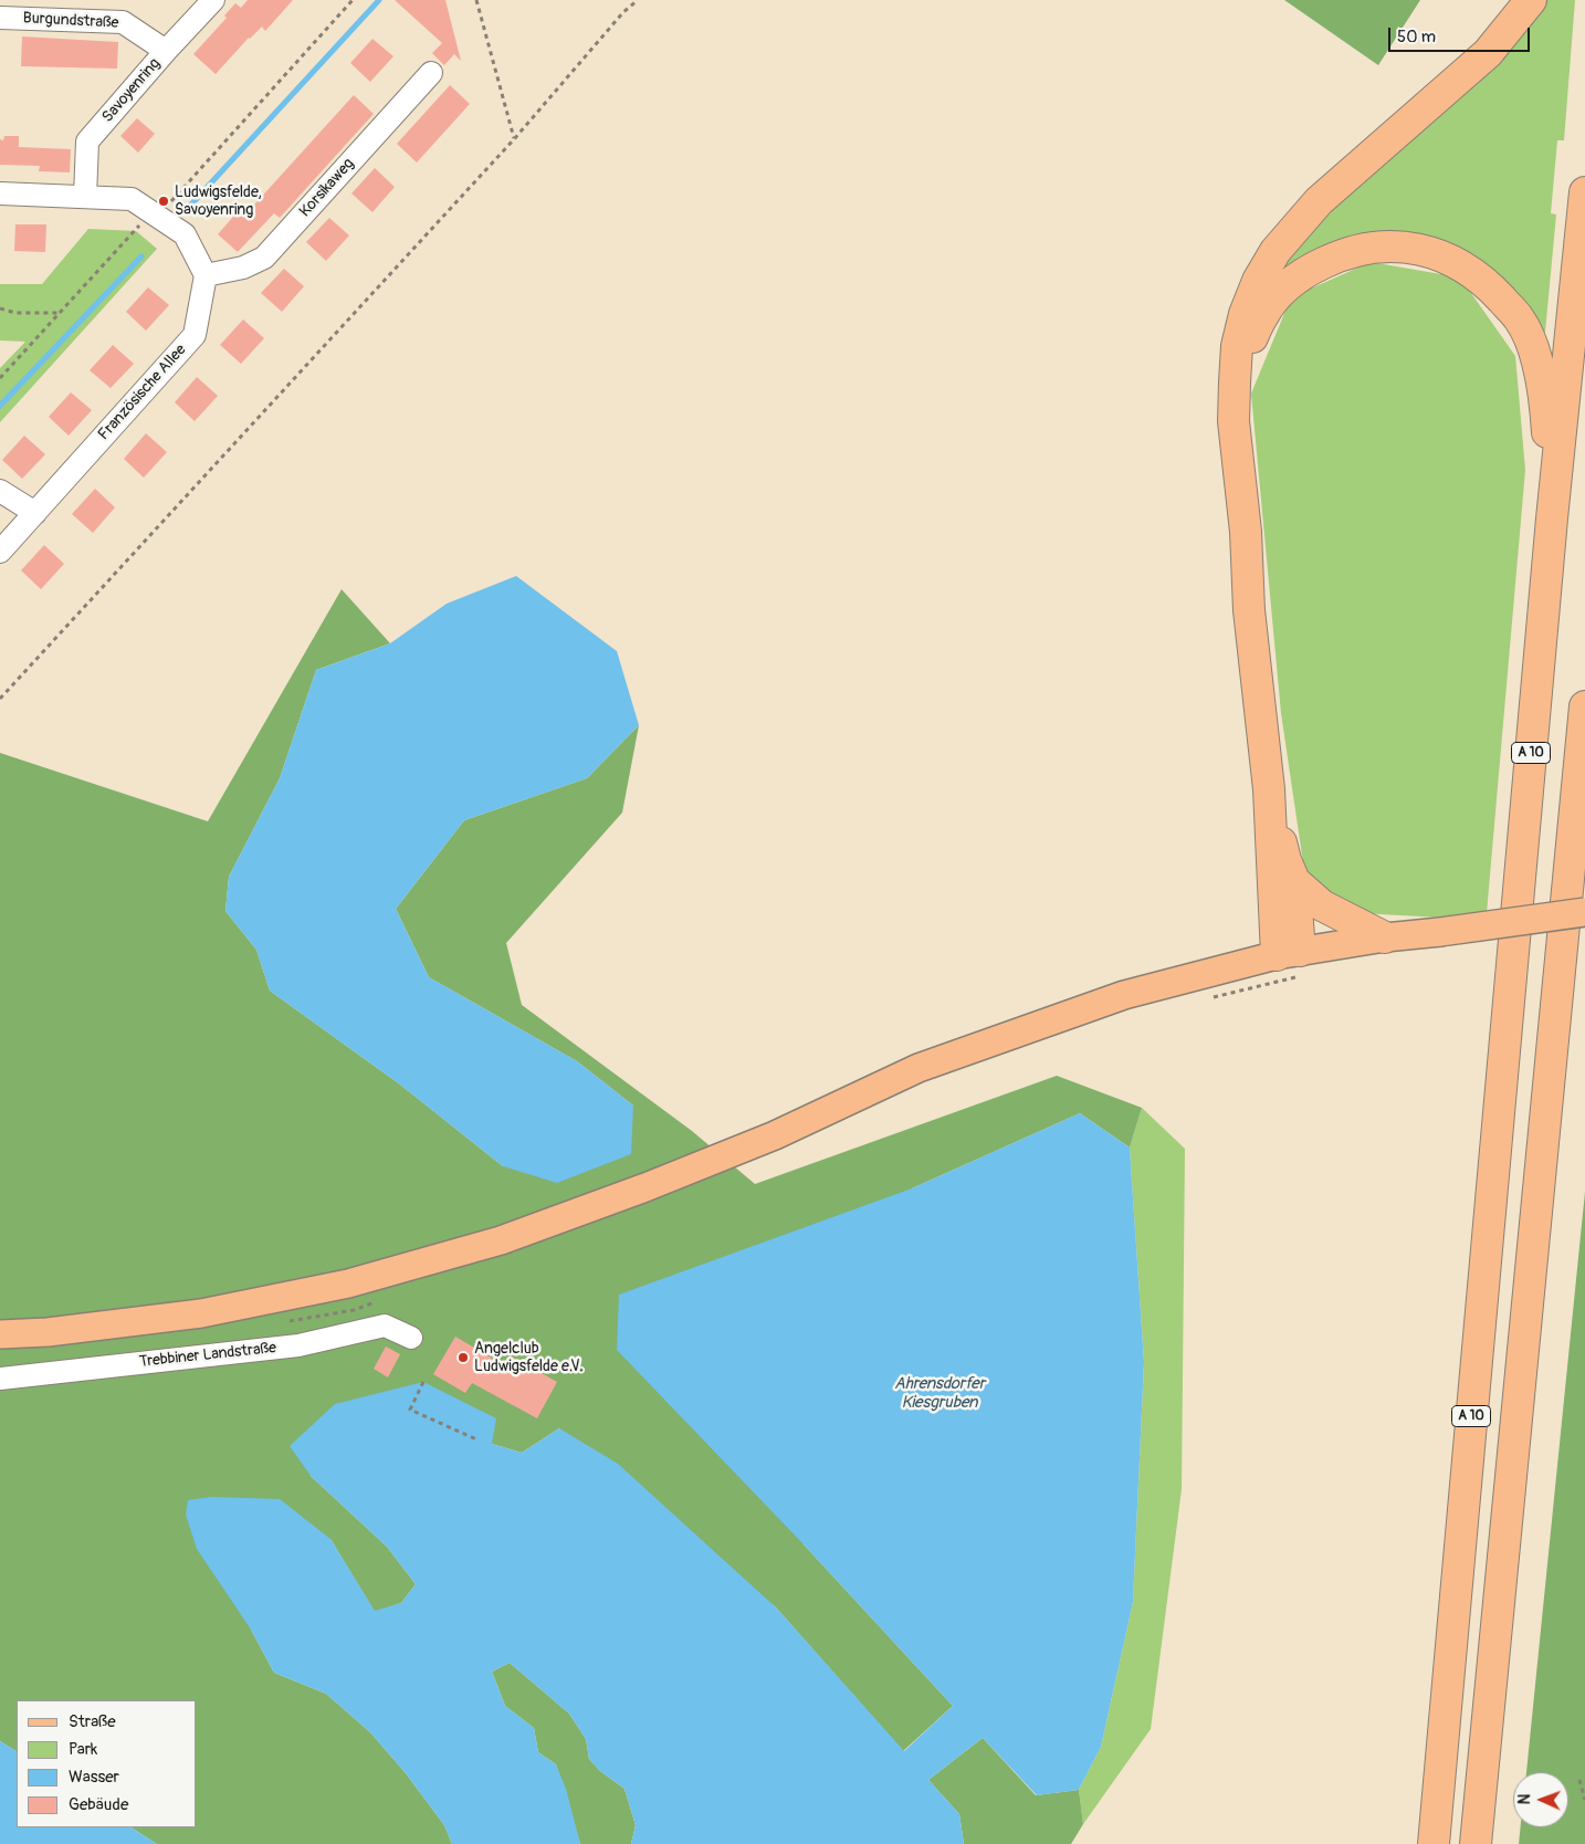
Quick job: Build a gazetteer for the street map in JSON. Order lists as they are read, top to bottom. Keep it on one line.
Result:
{"streets":{"highway":["A 10"],"street":["Burgundstraße","Savoyenring","Korsikaweg","Französische Allee","Trebbiner Landstraße"]},"crossings":[["Burgundstraße","Savoyenring"],["Korsikaweg","Französische Allee"]],"water":["Ahrensdorfer Kiesgruben"],"places":["Ludwigsfelde, Savoyenring","Angelclub Ludwigsfelde e.V."],"legend":["Straße","Park","Wasser","Gebäude"],"scale_bar":"50 m","north":"left"}
